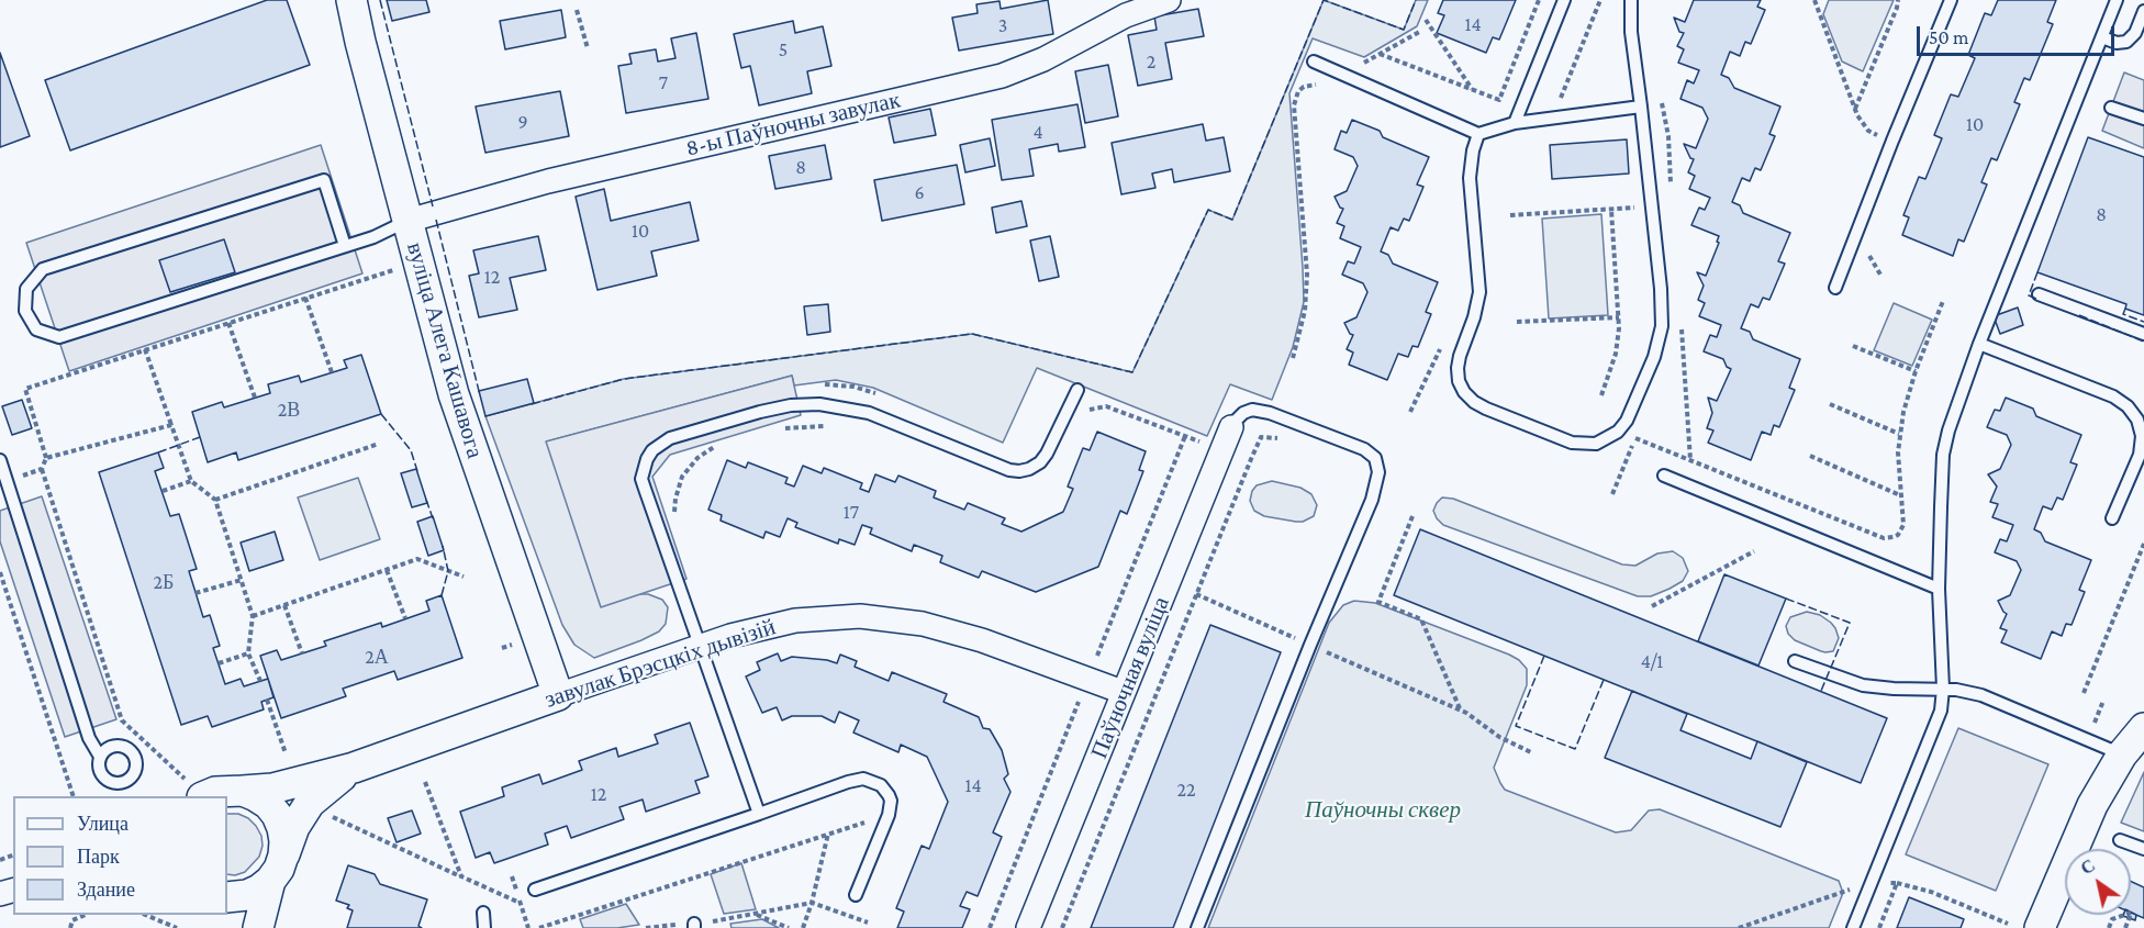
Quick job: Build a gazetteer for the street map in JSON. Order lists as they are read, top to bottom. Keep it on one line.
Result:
{"streets":{"street":["8-ы Паўночны завулак","вуліца Алега Кашавога","завулак Брэсцкіх дывізій","Паўночная вуліца"]},"crossings":[["8-ы Паўночны завулак","вуліца Алега Кашавога"],["вуліца Алега Кашавога","завулак Брэсцкіх дывізій"],["завулак Брэсцкіх дывізій","Паўночная вуліца"]],"parks":["Паўночны сквер"],"house_numbers":["14","3","5","2","7","9","10","4","8","6","8","10","12","2В","17","2Б","2А","4/1","14","22","12"],"legend":["Улица","Парк","Здание"],"scale_bar":"50 m","north":"top left"}
